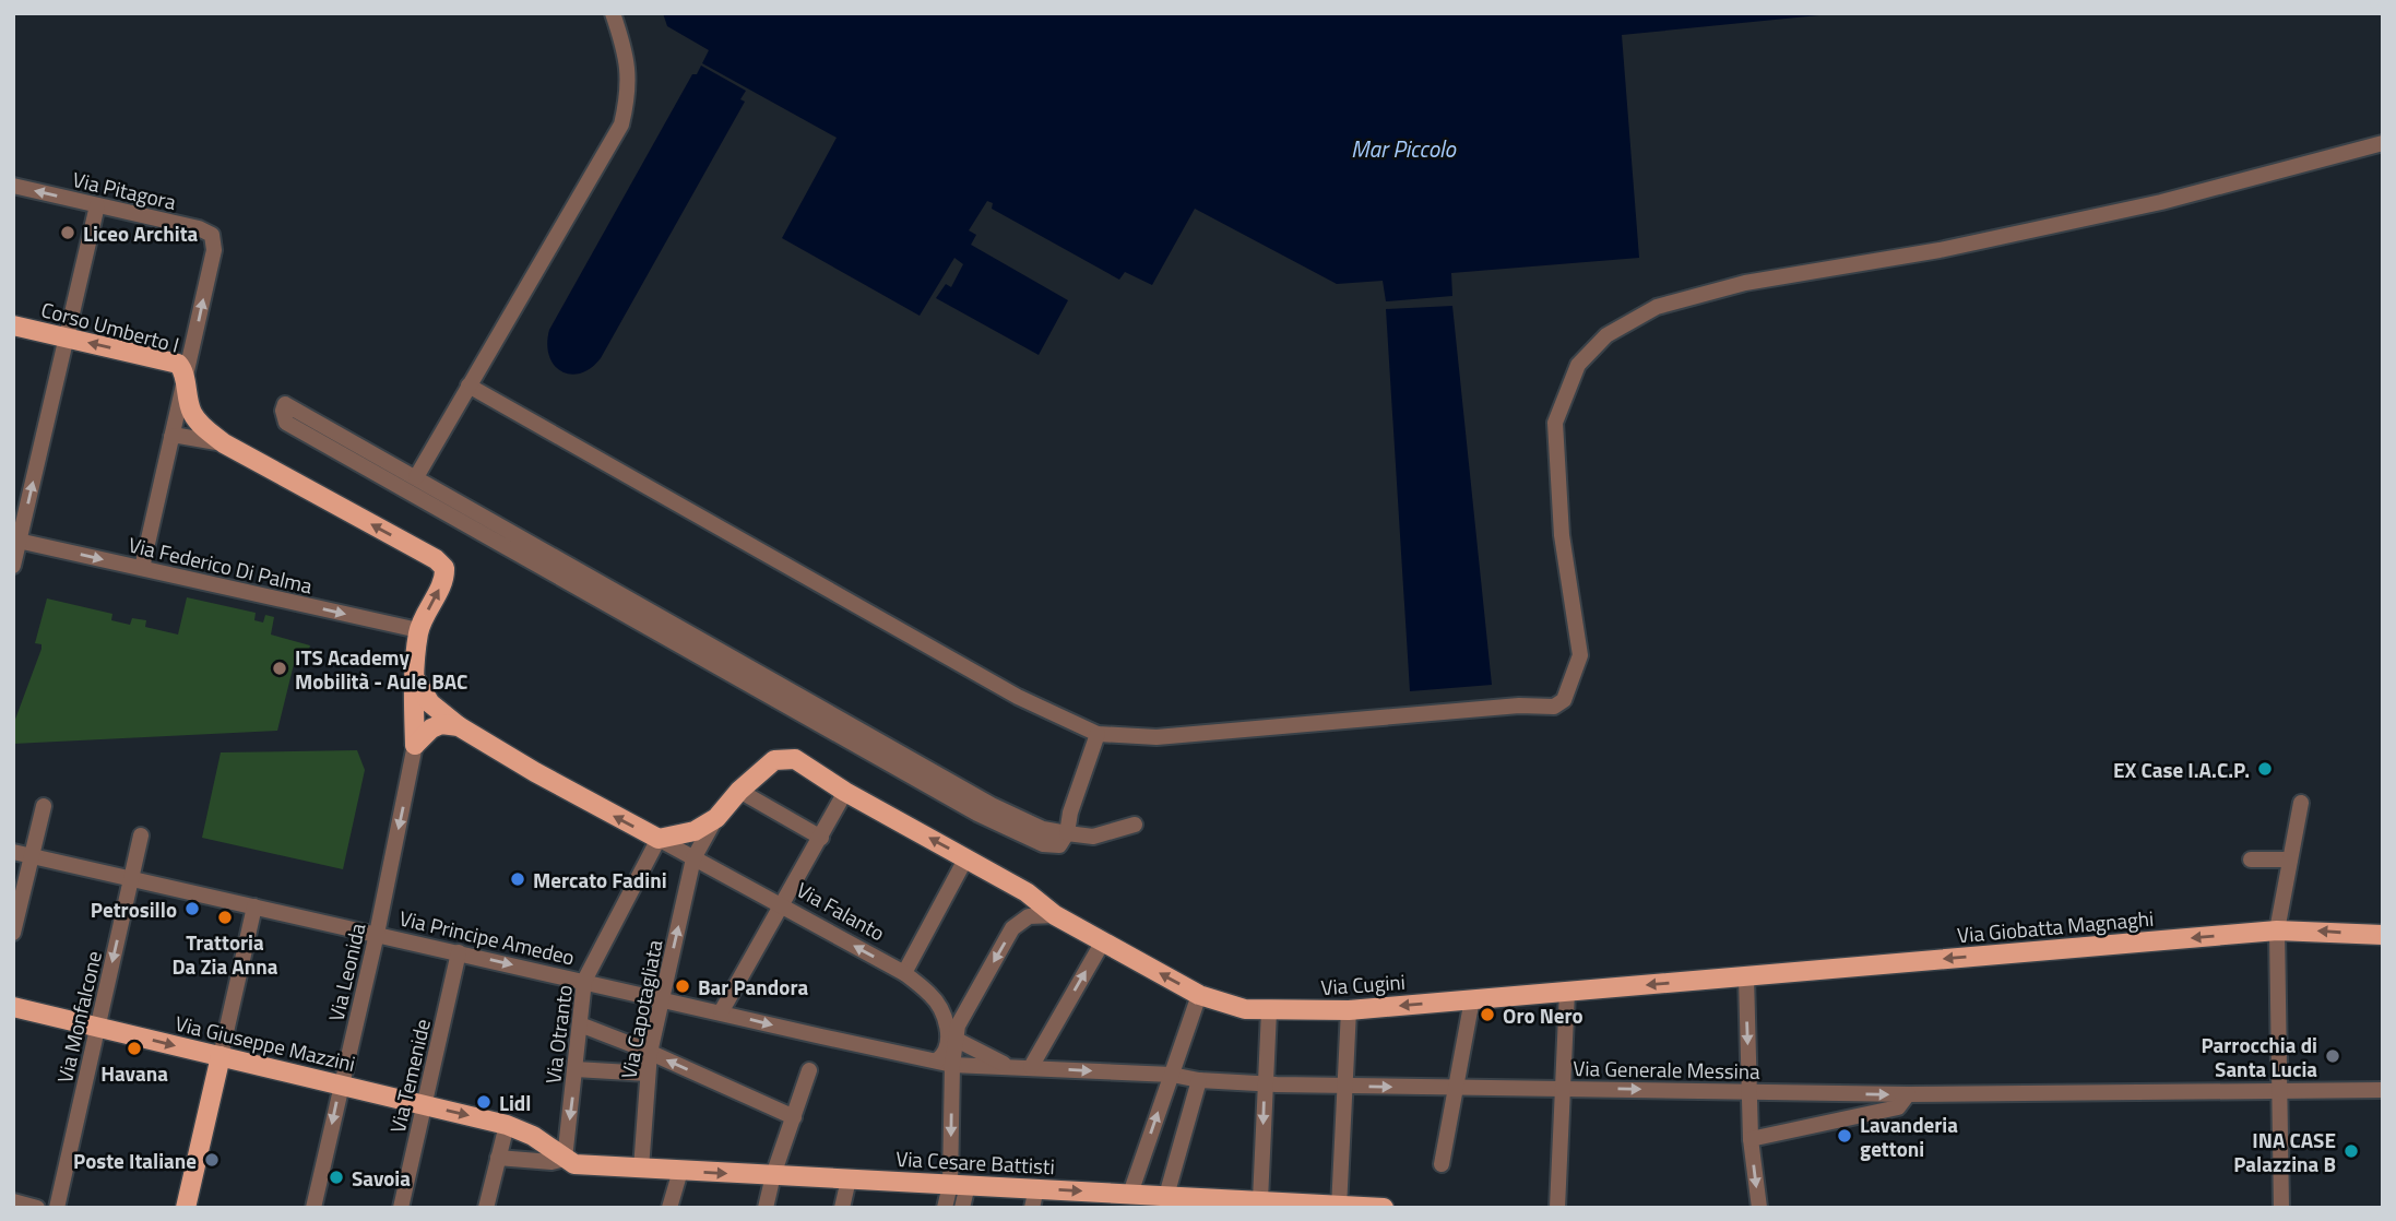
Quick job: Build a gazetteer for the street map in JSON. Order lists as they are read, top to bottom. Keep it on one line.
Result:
{"streets":{"main road":["Corso Umberto I","Via Falanto","Via Giobatta Magnaghi","Via Cugini","Via Giuseppe Mazzini","Via Cesare Battisti"],"street":["Via Pitagora","Via Federico Di Palma","Via Principe Amedeo","Via Leonida","Via Capotagliata","Via Monfalcone","Via Otranto","Via Generale Messina","Via Temenide"]},"crossings":[["Via Pitagora","Corso Umberto I"],["Via Falanto","Via Capotagliata"],["Via Falanto","Via Otranto"],["Via Giobatta Magnaghi","Via Cugini"],["Via Principe Amedeo","Via Leonida"],["Via Principe Amedeo","Via Capotagliata"],["Via Principe Amedeo","Via Monfalcone"],["Via Principe Amedeo","Via Otranto"],["Via Principe Amedeo","Via Generale Messina"],["Via Principe Amedeo","Via Temenide"],["Via Leonida","Via Giuseppe Mazzini"],["Via Cugini","Via Capotagliata"],["Via Capotagliata","Via Cesare Battisti"],["Via Monfalcone","Via Giuseppe Mazzini"],["Via Otranto","Via Giuseppe Mazzini"],["Via Otranto","Via Cesare Battisti"],["Via Giuseppe Mazzini","Via Temenide"],["Via Giuseppe Mazzini","Via Cesare Battisti"]],"one_way":["Corso Umberto I","Via Federico Di Palma","Via Falanto","Via Giobatta Magnaghi","Via Leonida","Via Cugini","Via Giuseppe Mazzini","Via Generale Messina"],"water":["Mar Piccolo"],"places":["Liceo Archita","ITS Academy Mobilità - Aule BAC","EX Case I.A.C.P.","Mercato Fadini","Petrosillo","Trattoria Da Zia Anna","Bar Pandora","Oro Nero","Havana","Parrocchia di Santa Lucia","Lidl","Lavanderia gettoni","INA CASE Palazzina B","Poste Italiane","Savoia"]}
